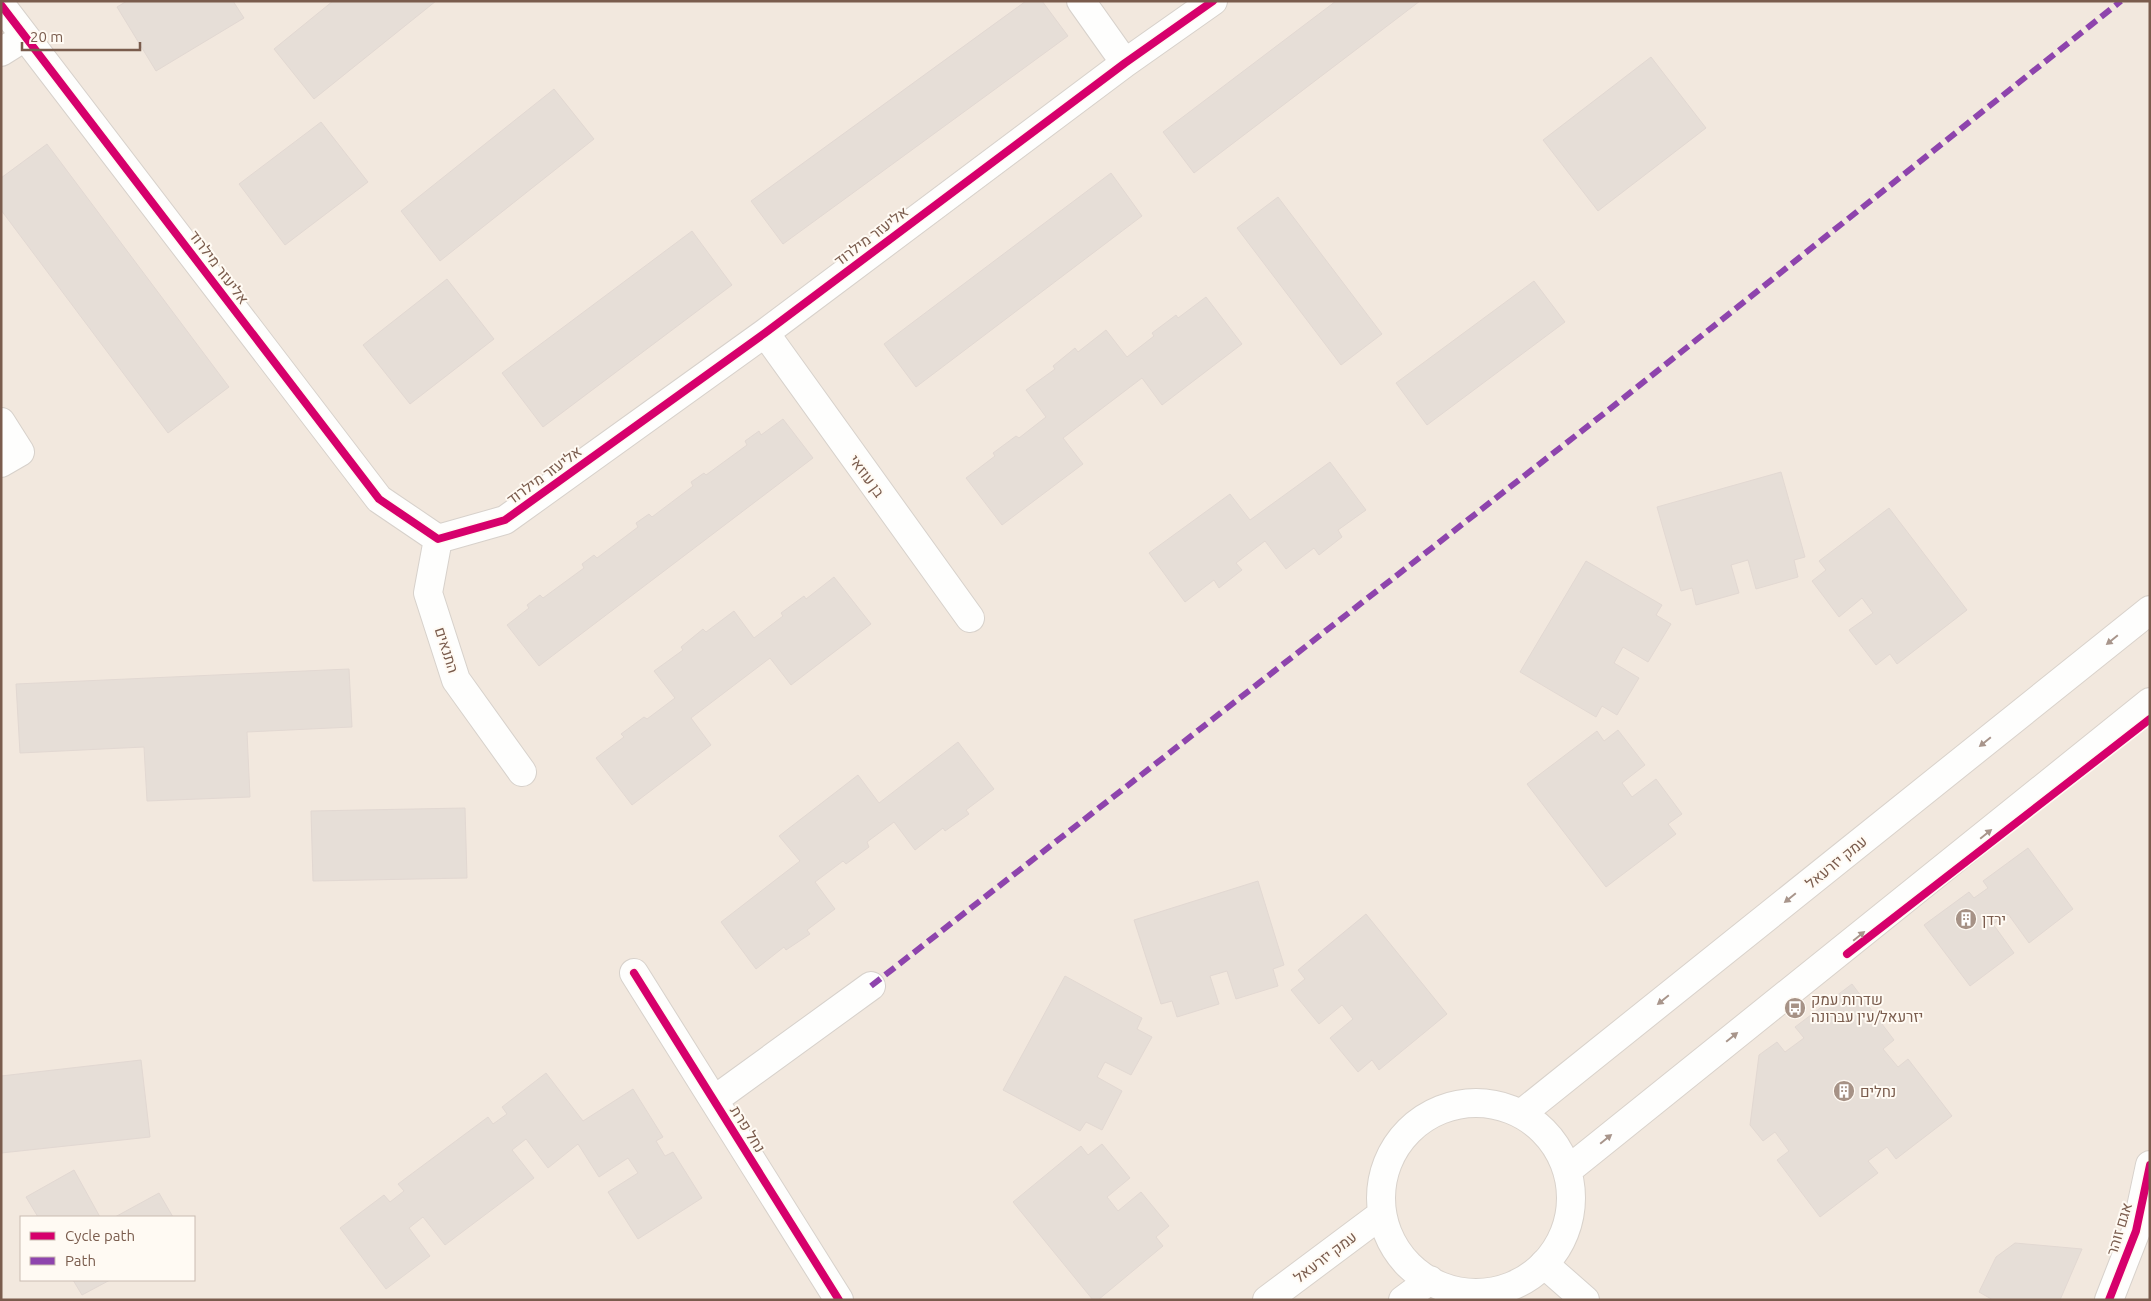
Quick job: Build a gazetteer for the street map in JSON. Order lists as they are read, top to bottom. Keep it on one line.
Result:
{"streets":{"street":["אליעזר מילרוד","בן עוזאי","התנאים","עמק יזרעאל","נחל פרת","אגם זוהר"]},"crossings":[["אליעזר מילרוד","בן עוזאי"],["אליעזר מילרוד","התנאים"]],"places":{"building":["ירדן","נחלים"],"bus stop":["שדרות עמק יזרעאל/עין עברונה"]},"legend":["Cycle path","Path"],"scale_bar":"20 m"}
